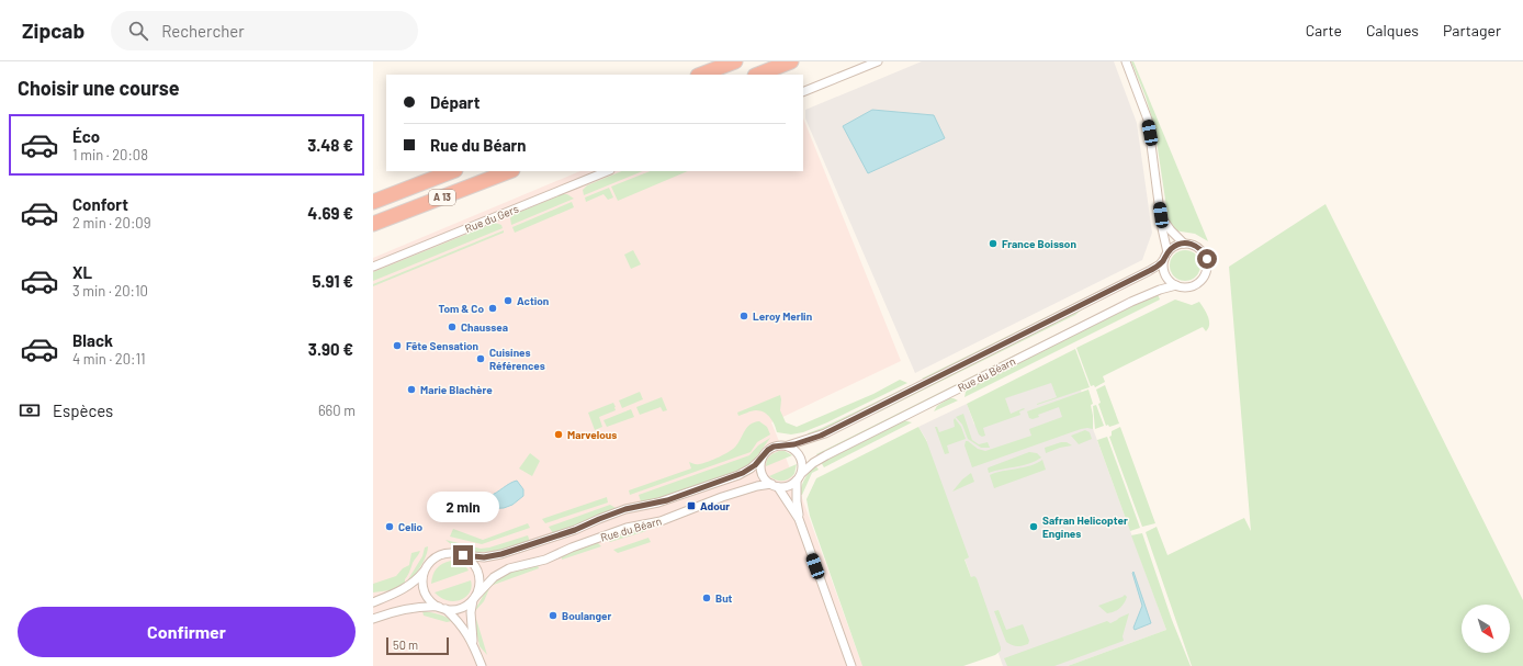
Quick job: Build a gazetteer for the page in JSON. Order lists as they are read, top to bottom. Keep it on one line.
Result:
{"streets":{"highway":["A 13"],"street":["Rue du Gers","Rue du Béarn"]},"places":{"other":["France Boisson","Action","Tom & Co","Leroy Merlin","Chaussea","Fête Sensation","Cuisines Références","Marie Blachère","Marvelous","Celio","Safran Helicopter Engines","But","Boulanger"],"transit":["Adour"]},"scale_bar":"50 m","north":"bottom right","page":{"header":"Zipcab","search":"Rechercher","nav":["Carte","Calques","Partager"],"heading":"Choisir une course","banner":["Départ","Rue du Béarn"],"list":[{"name":"Éco","note":"1 min · 20:08","value":"3.48 €"},{"name":"Confort","note":"2 min · 20:09","value":"4.69 €"},{"name":"XL","note":"3 min · 20:10","value":"5.91 €"},{"name":"Black","note":"4 min · 20:11","value":"3.90 €"}],"pay":["Espèces","660 m"],"bubble":"2 min","buttons":"Confirmer","scale":"50 m"}}
